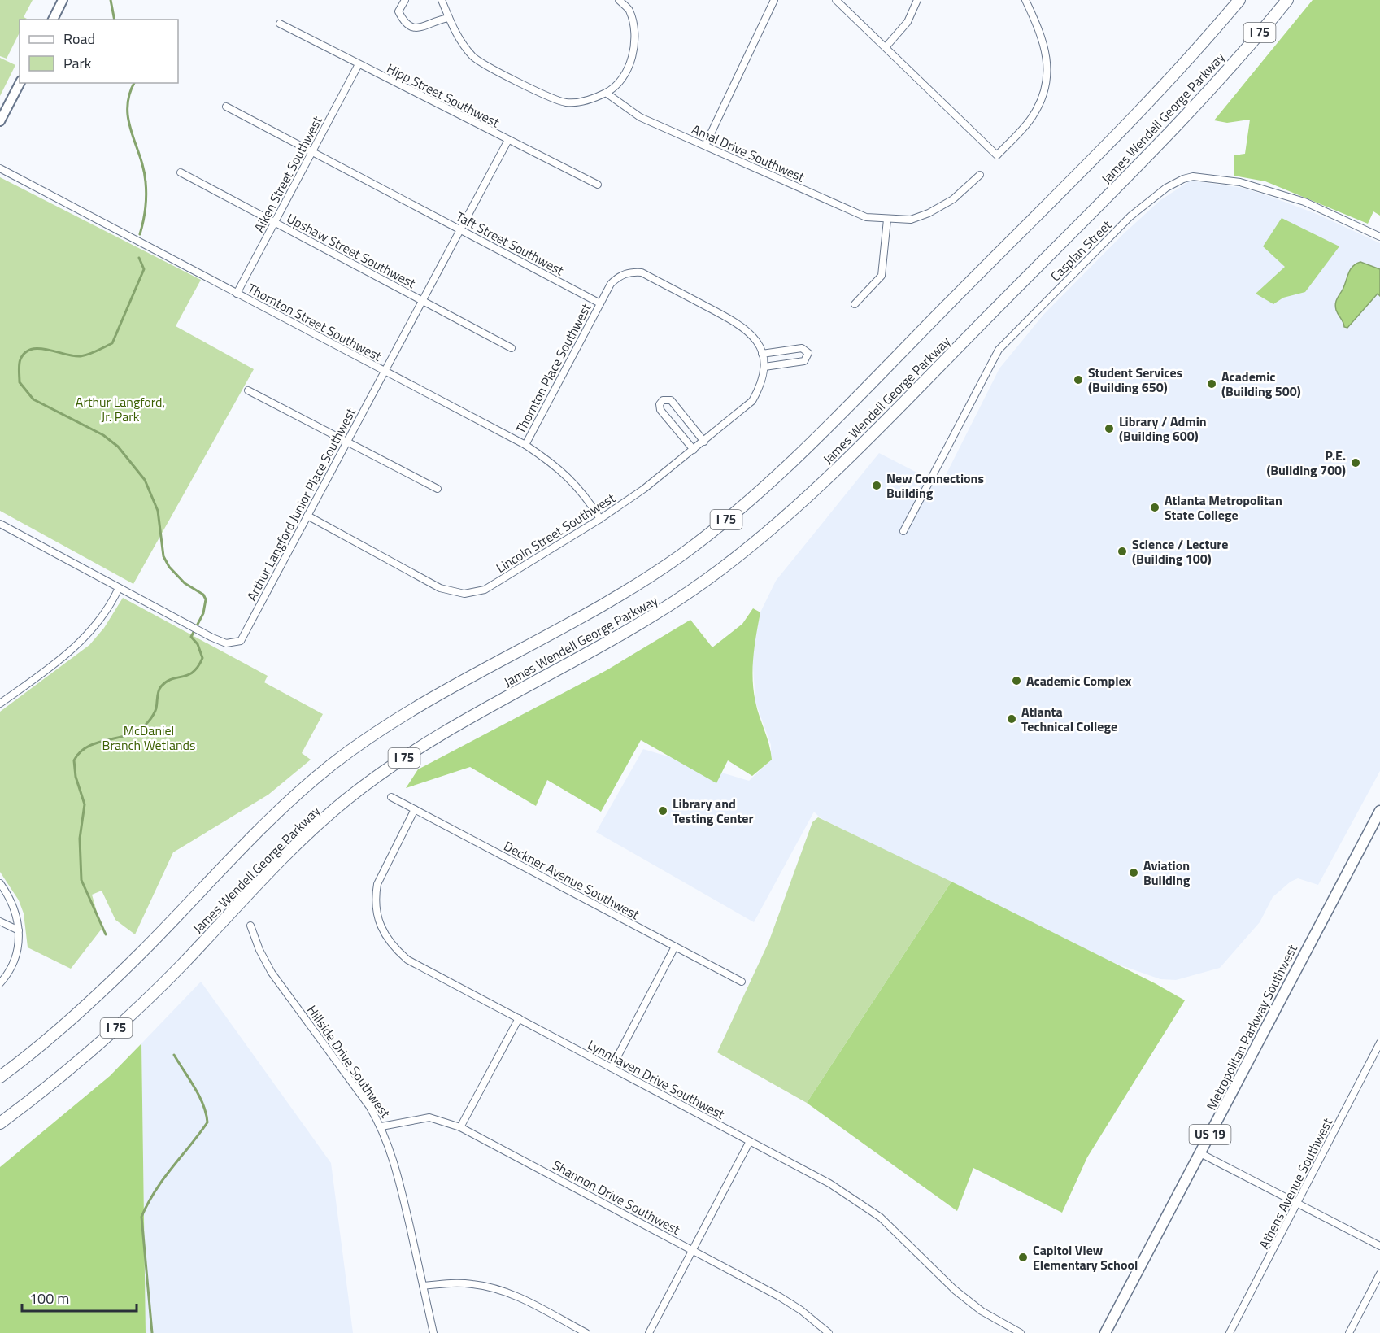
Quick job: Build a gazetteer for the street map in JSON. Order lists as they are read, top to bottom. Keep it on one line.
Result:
{"streets":{"highway":["I 75","James Wendell George Parkway"],"main road":["Metropolitan Parkway Southwest","US 19"],"street":["Hipp Street Southwest","Amal Drive Southwest","Aiken Street Southwest","Taft Street Southwest","Upshaw Street Southwest","Casplan Street","Thornton Street Southwest","Thornton Place Southwest","Arthur Langford Junior Place Southwest","Lincoln Street Southwest","Deckner Avenue Southwest","Hillside Drive Southwest","Lynnhaven Drive Southwest","Athens Avenue Southwest","Shannon Drive Southwest"]},"crossings":[["Hipp Street Southwest","Aiken Street Southwest"],["Hipp Street Southwest","Arthur Langford Junior Place Southwest"],["Aiken Street Southwest","Taft Street Southwest"],["Aiken Street Southwest","Upshaw Street Southwest"],["Aiken Street Southwest","Thornton Street Southwest"],["Taft Street Southwest","Thornton Place Southwest"],["Taft Street Southwest","Arthur Langford Junior Place Southwest"],["Upshaw Street Southwest","Arthur Langford Junior Place Southwest"],["Thornton Street Southwest","Thornton Place Southwest"],["Thornton Street Southwest","Arthur Langford Junior Place Southwest"],["Thornton Street Southwest","Lincoln Street Southwest"],["Arthur Langford Junior Place Southwest","Lincoln Street Southwest"],["Deckner Avenue Southwest","Lynnhaven Drive Southwest"],["Hillside Drive Southwest","Shannon Drive Southwest"]],"parks":["Arthur Langford, Jr. Park","McDaniel Branch Wetlands"],"places":["Student Services (Building 650)","Academic (Building 500)","Library / Admin (Building 600)","P.E. (Building 700)","New Connections Building","Atlanta Metropolitan State College","Science / Lecture (Building 100)","Academic Complex","Atlanta Technical College","Library and Testing Center","Aviation Building","Capitol View Elementary School"],"legend":["Road","Park"],"scale_bar":"100 m"}
